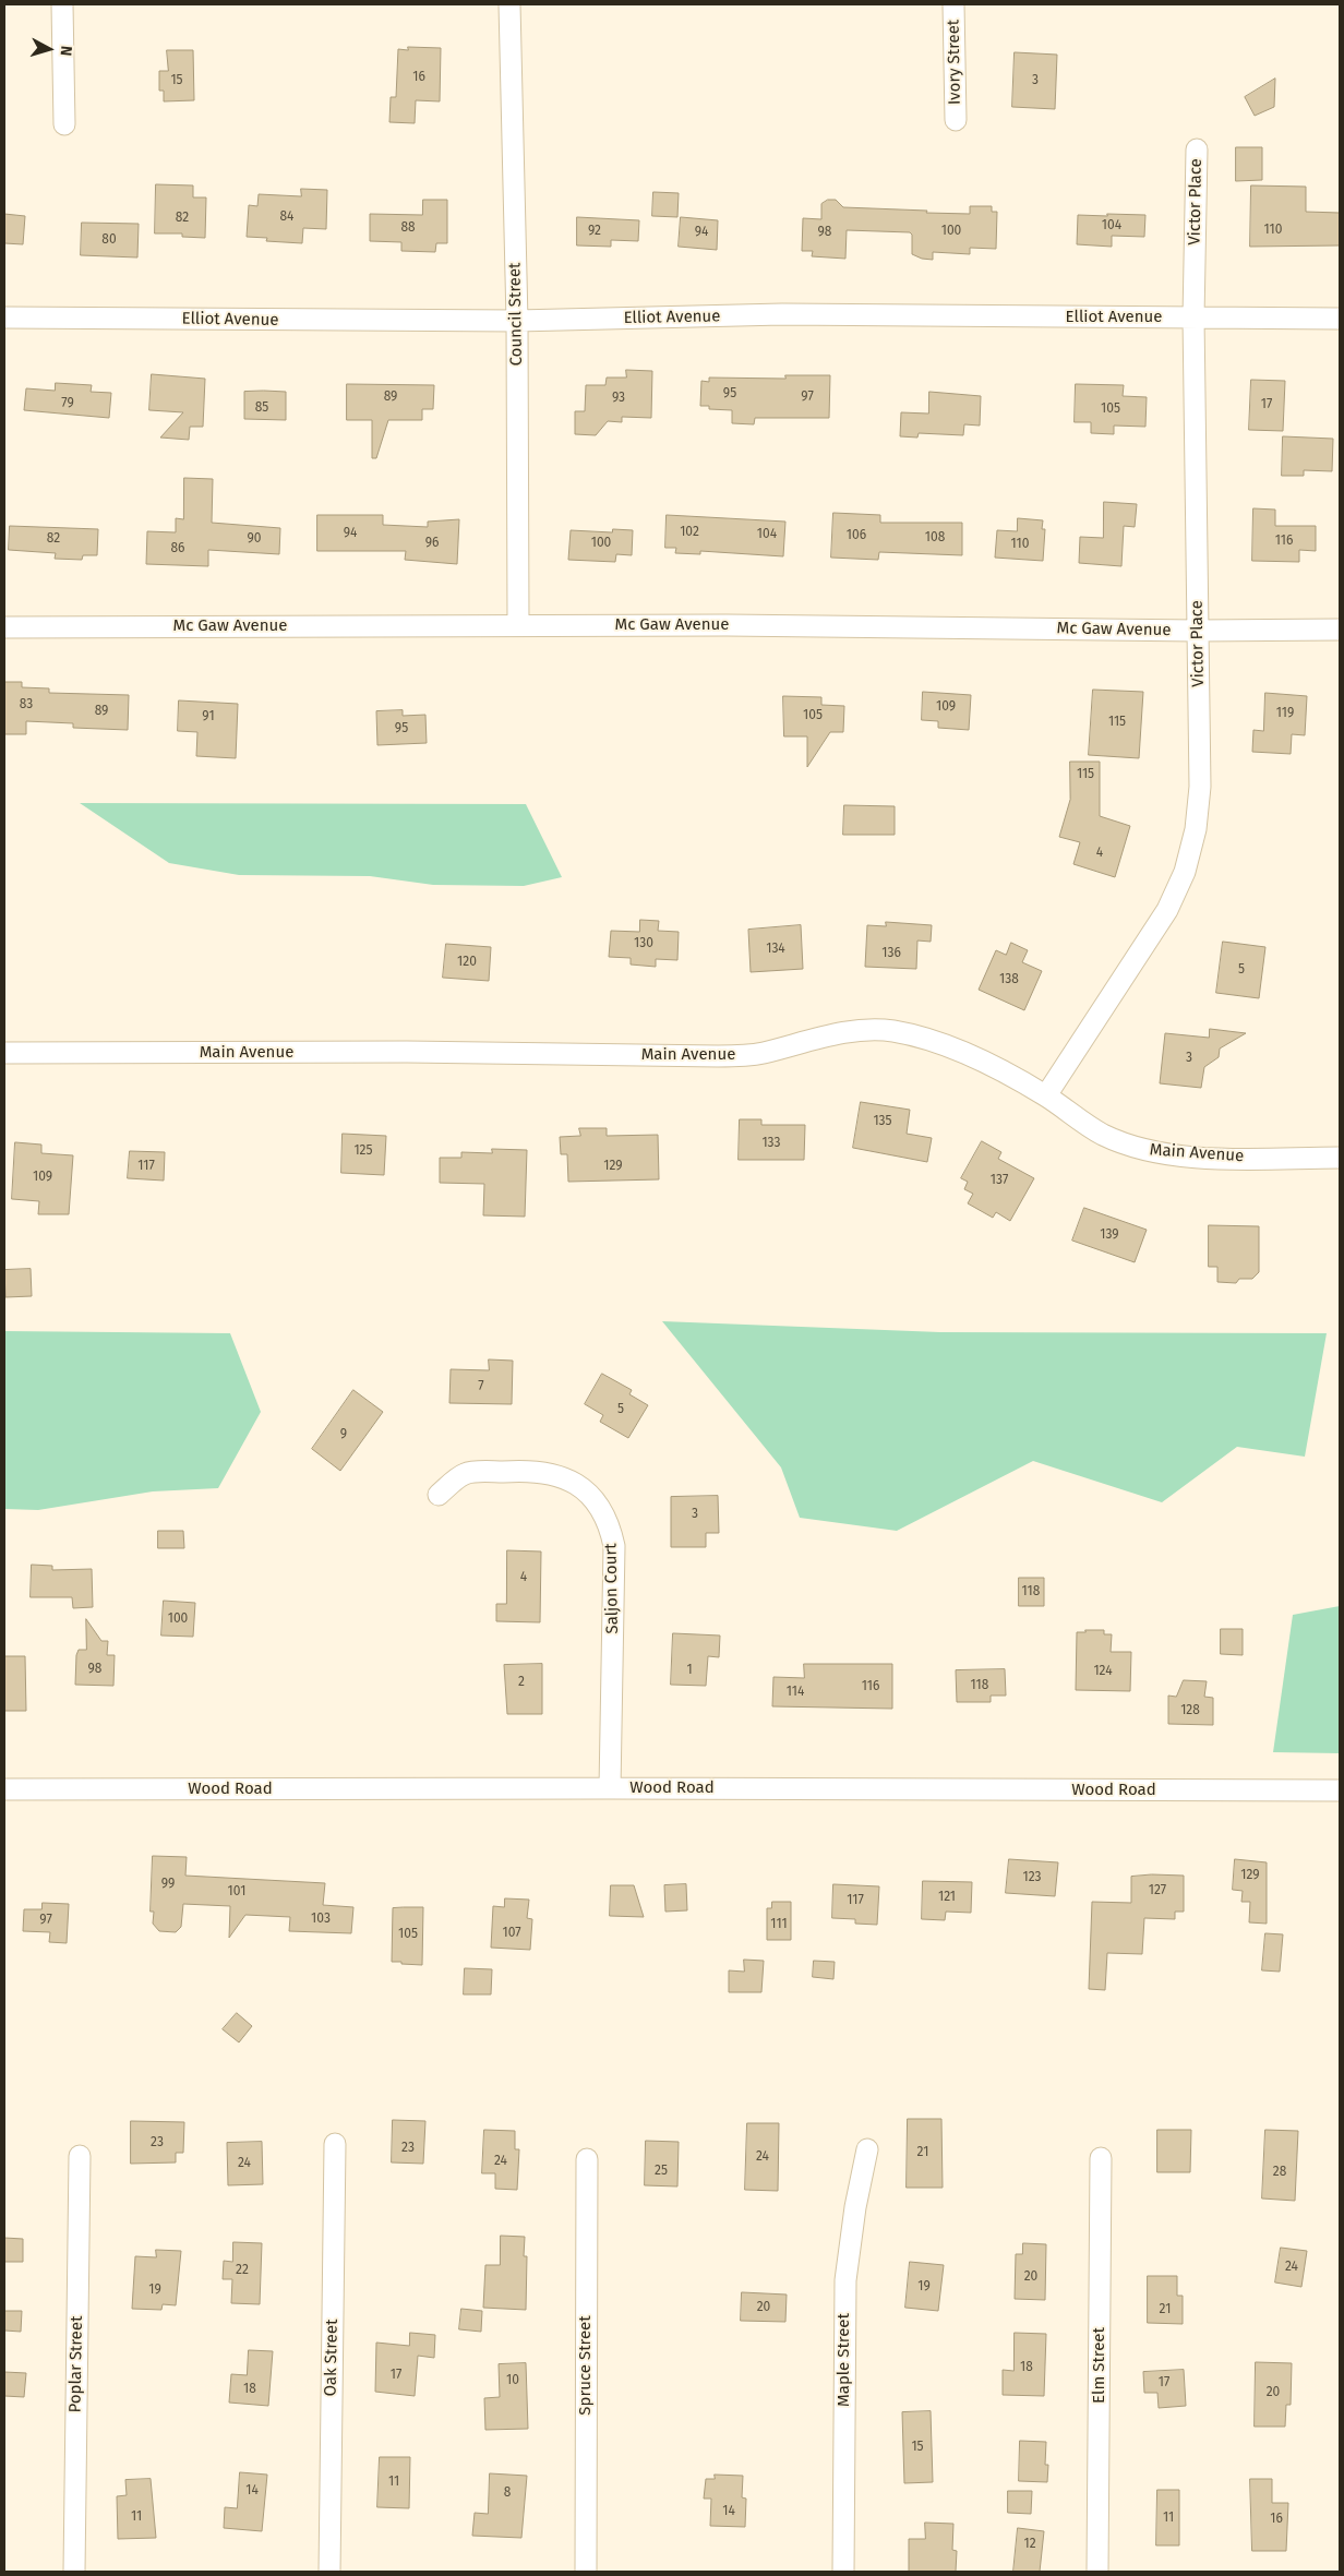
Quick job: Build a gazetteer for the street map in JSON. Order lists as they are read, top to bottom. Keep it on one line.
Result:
{"streets":{"street":["Ivory Street","Victor Place","Council Street","Elliot Avenue","Mc Gaw Avenue","Main Avenue","Saljon Court","Wood Road","Oak Street","Maple Street","Poplar Street","Spruce Street","Elm Street"]},"crossings":[["Victor Place","Elliot Avenue"],["Victor Place","Mc Gaw Avenue"],["Victor Place","Main Avenue"],["Council Street","Elliot Avenue"],["Council Street","Mc Gaw Avenue"],["Saljon Court","Wood Road"]],"house_numbers":["16","15","3","84","82","104","88","110","92","100","94","98","80","95","89","97","93","79","17","85","105","102","94","104","106","108","82","90","116","96","100","110","86","83","109","89","119","105","91","115","95","115","4","130","134","136","120","5","138","3","135","133","125","117","129","109","137","139","7","5","9","3","4","118","100","98","1","124","2","118","116","114","128","129","123","99","127","101","121","117","103","97","111","107","105","23","23","21","24","24","24","25","28","24","22","20","19","19","20","21","18","17","10","17","18","20","15","11","14","8","14","11","11","16","12"],"north":"right"}
